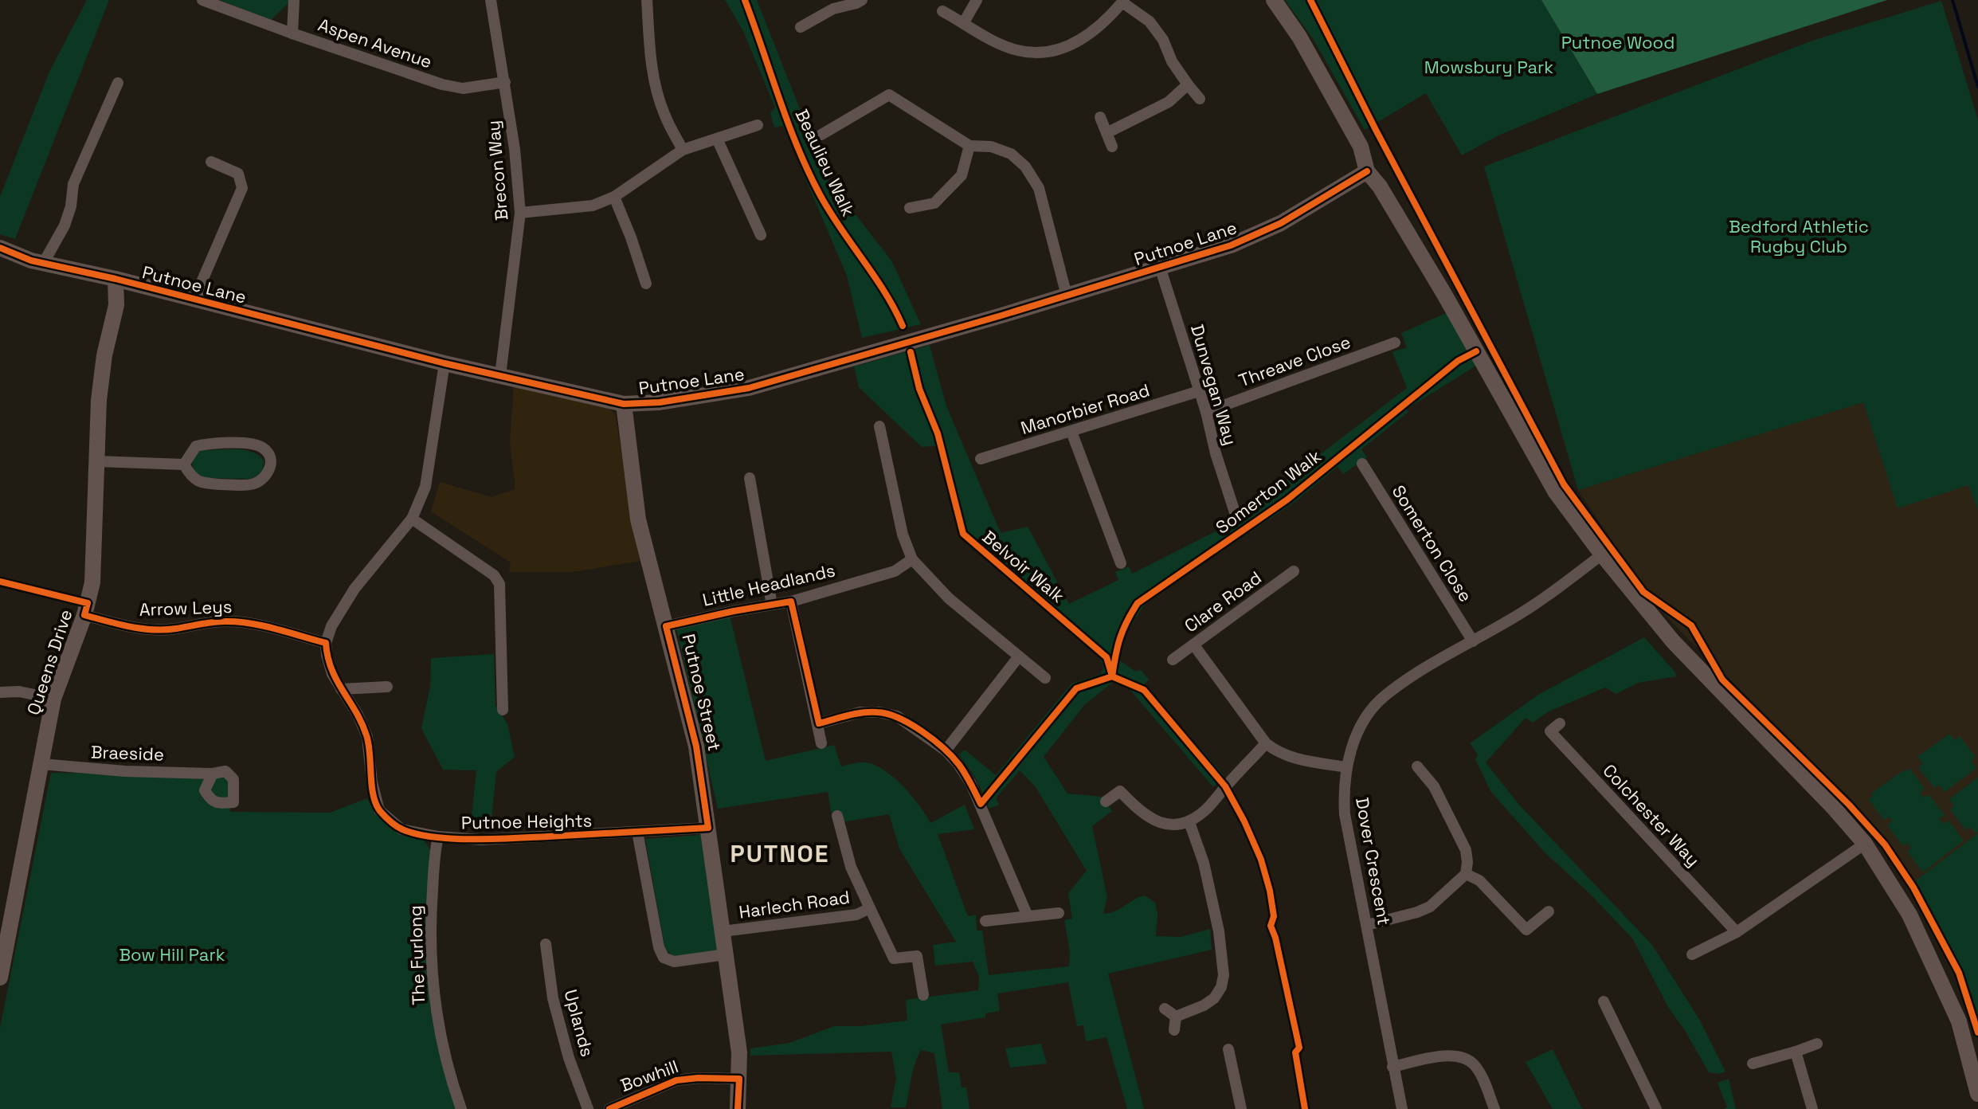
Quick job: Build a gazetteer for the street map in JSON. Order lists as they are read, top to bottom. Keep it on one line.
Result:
{"streets":{"street":["Aspen Avenue","Brecon Way","Putnoe Lane","Threave Close","Dunvegan Way","Manorbier Road","Somerton Close","Little Headlands","Clare Road","Arrow Leys","Queens Drive","Putnoe Street","Braeside","Colchester Way","Putnoe Heights","Dover Crescent","Harlech Road","The Furlong","Uplands","Bowhill"],"cycle path":["Beaulieu Walk","Somerton Walk","Belvoir Walk"]},"crossings":[["Aspen Avenue","Brecon Way"],["Brecon Way","Putnoe Lane"],["Putnoe Lane","Dunvegan Way"],["Putnoe Lane","Queens Drive"],["Putnoe Lane","Putnoe Street"],["Threave Close","Dunvegan Way"],["Dunvegan Way","Manorbier Road"],["Somerton Close","Dover Crescent"],["Little Headlands","Putnoe Street"],["Arrow Leys","Queens Drive"],["Arrow Leys","Putnoe Heights"],["Queens Drive","Braeside"],["Putnoe Street","Putnoe Heights"],["Putnoe Street","Harlech Road"],["Putnoe Street","Bowhill"],["Putnoe Heights","The Furlong"]],"districts":["PUTNOE"],"parks":["Putnoe Wood","Mowsbury Park","Bedford Athletic Rugby Club","Bow Hill Park"]}
